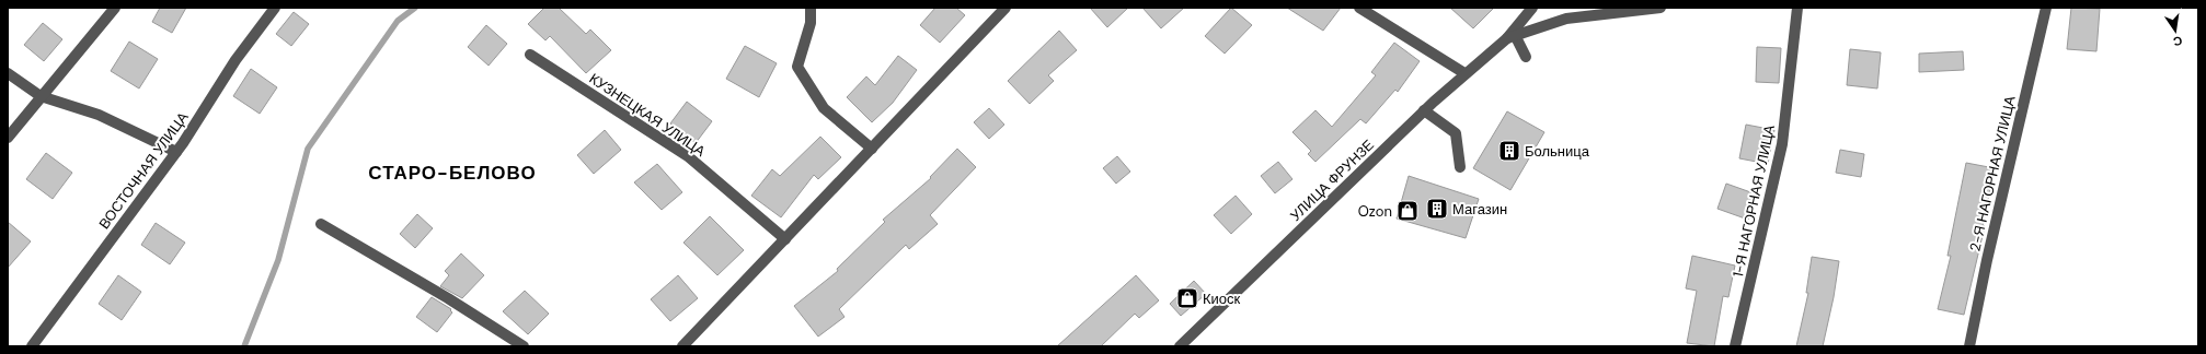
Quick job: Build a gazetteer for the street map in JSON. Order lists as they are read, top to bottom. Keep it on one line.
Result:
{"streets":{"street":["КУЗНЕЦКАЯ УЛИЦА","ВОСТОЧНАЯ УЛИЦА","2-Я НАГОРНАЯ УЛИЦА","УЛИЦА ФРУНЗЕ","1-Я НАГОРНАЯ УЛИЦА"]},"districts":["СТАРО-БЕЛОВО"],"places":{"building":["Больница","Магазин"],"shop":["Ozon","Киоск"]},"north":"bottom"}
